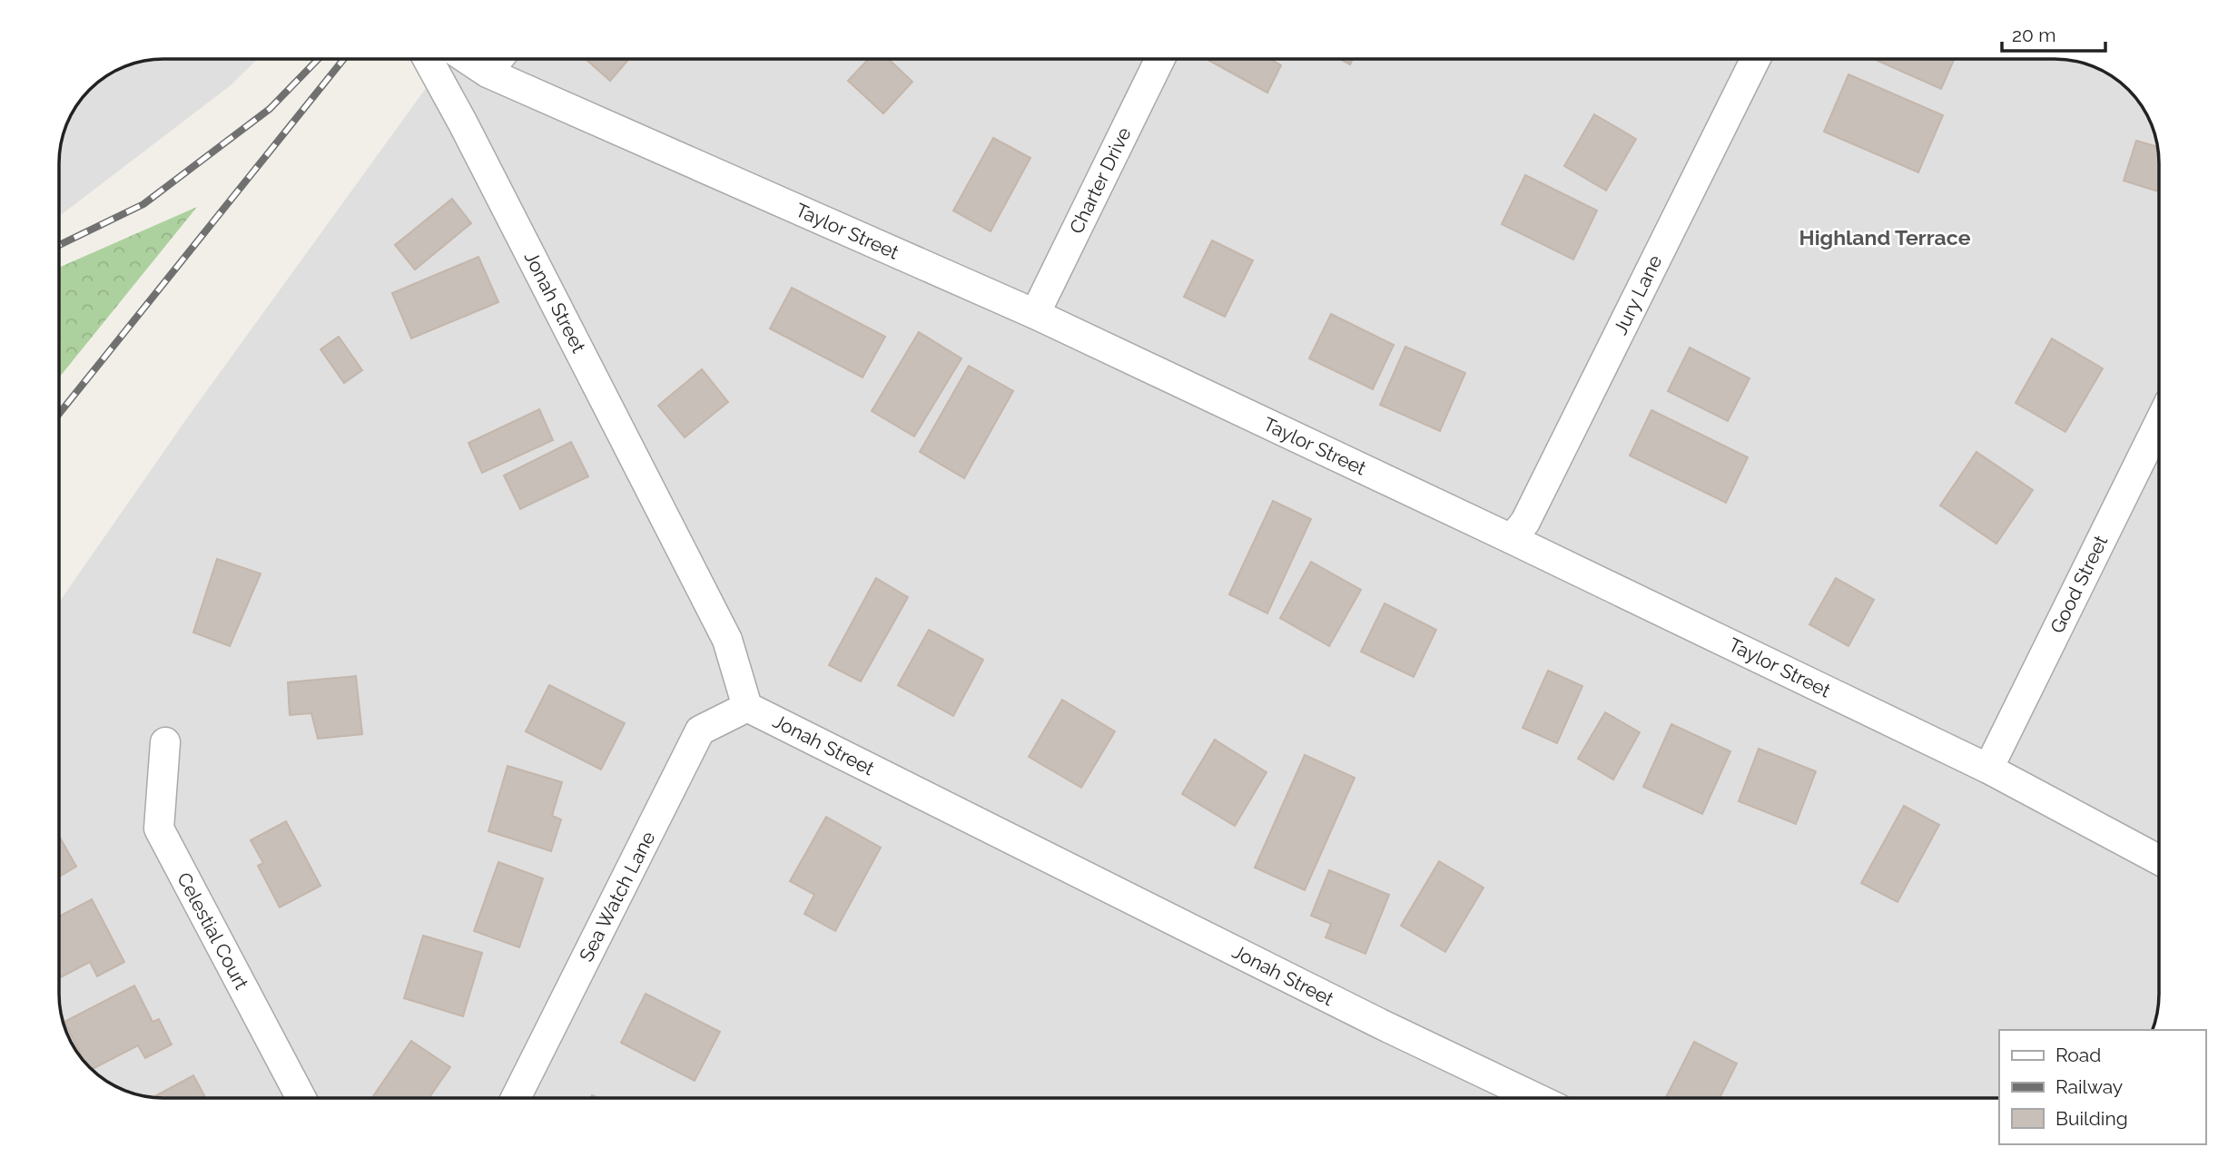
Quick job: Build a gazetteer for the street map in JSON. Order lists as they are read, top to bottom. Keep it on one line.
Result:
{"streets":{"street":["Charter Drive","Taylor Street","Jury Lane","Jonah Street","Good Street","Sea Watch Lane","Celestial Court"]},"crossings":[["Charter Drive","Taylor Street"],["Taylor Street","Jury Lane"],["Taylor Street","Good Street"],["Jonah Street","Sea Watch Lane"]],"districts":["Highland Terrace"],"legend":["Road","Railway","Building"],"scale_bar":"20 m"}
